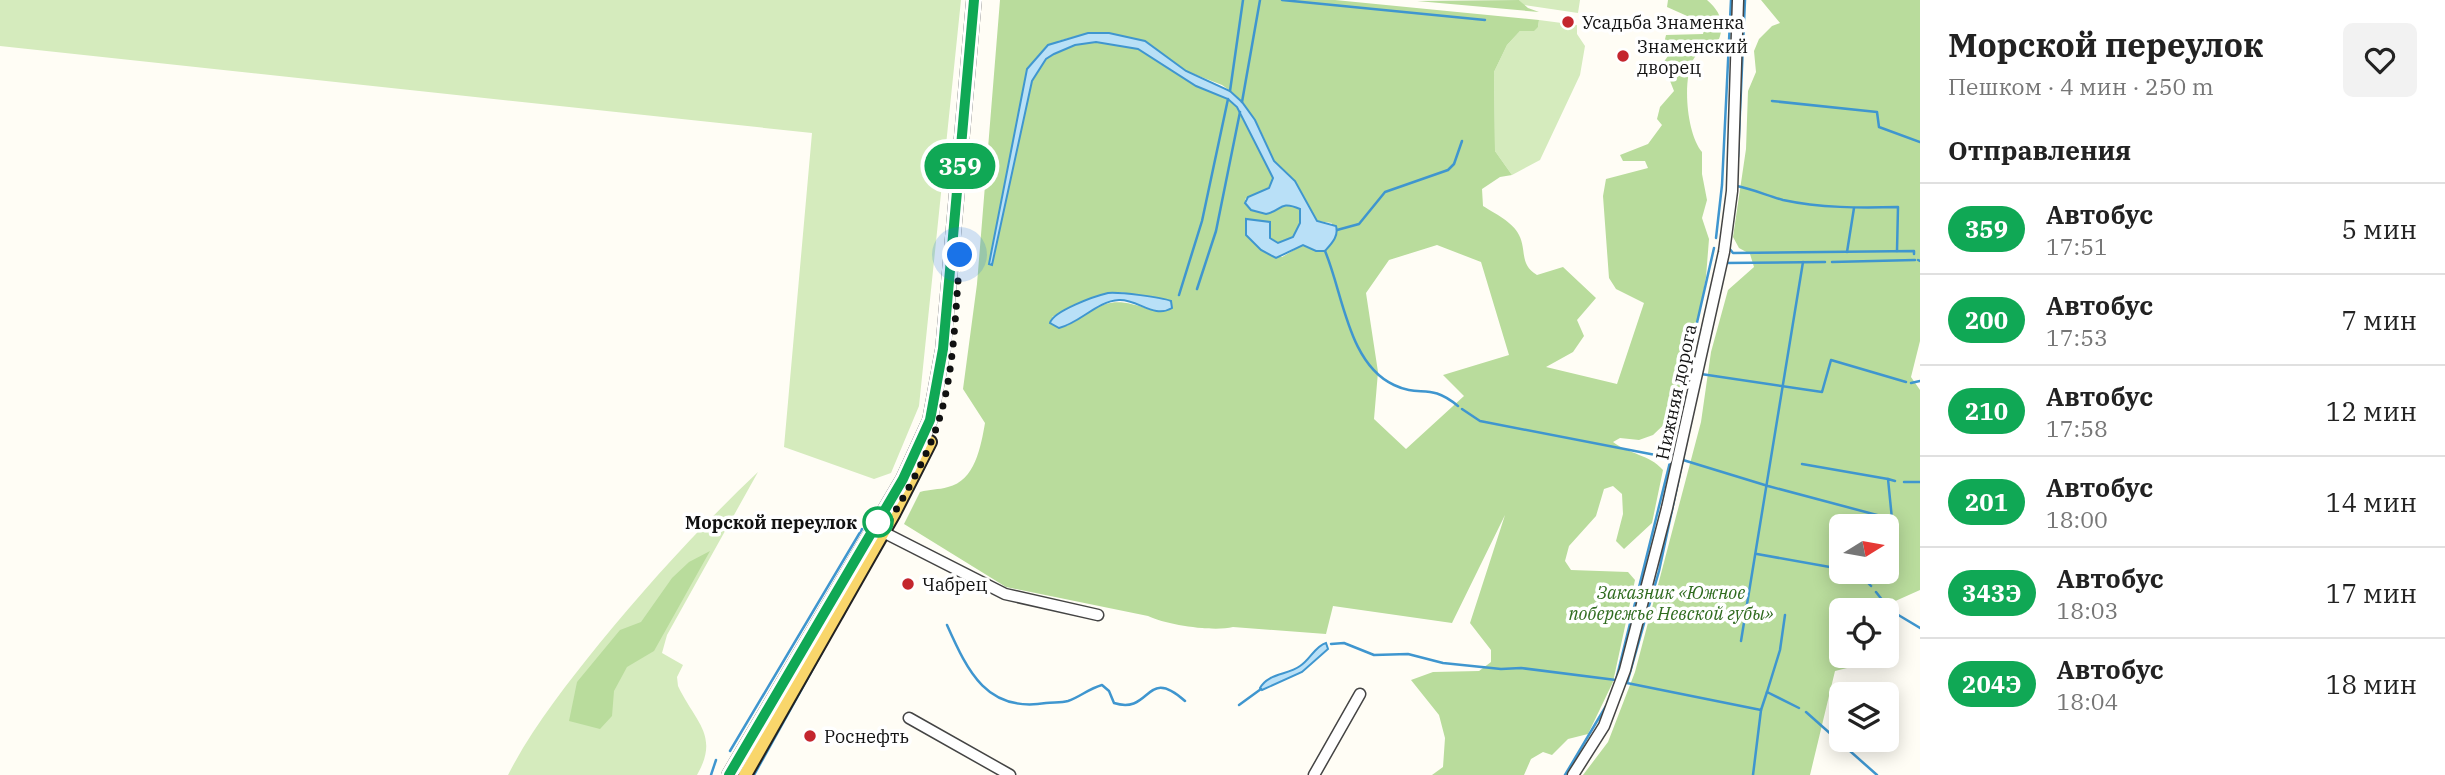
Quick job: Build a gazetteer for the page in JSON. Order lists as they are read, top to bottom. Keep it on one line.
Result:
{"streets":{"street":["Нижняя дорога"]},"parks":["Заказник «Южное побережье Невской губы»"],"places":["Усадьба Знаменка","Знаменский дворец","Морской переулок","Чабрец","Роснефть"],"lines":["bus line 359"],"north":"right","page":{"on_map":"359","heading":[["Морской переулок","Пешком · 4 мин · 250 m"],"Отправления"],"list":[{"mark":"359","name":"Автобус","note":"17:51","value":"5 мин"},{"mark":"200","name":"Автобус","note":"17:53","value":"7 мин"},{"mark":"210","name":"Автобус","note":"17:58","value":"12 мин"},{"mark":"201","name":"Автобус","note":"18:00","value":"14 мин"},{"mark":"343Э","name":"Автобус","note":"18:03","value":"17 мин"},{"mark":"204Э","name":"Автобус","note":"18:04","value":"18 мин"}]}}
